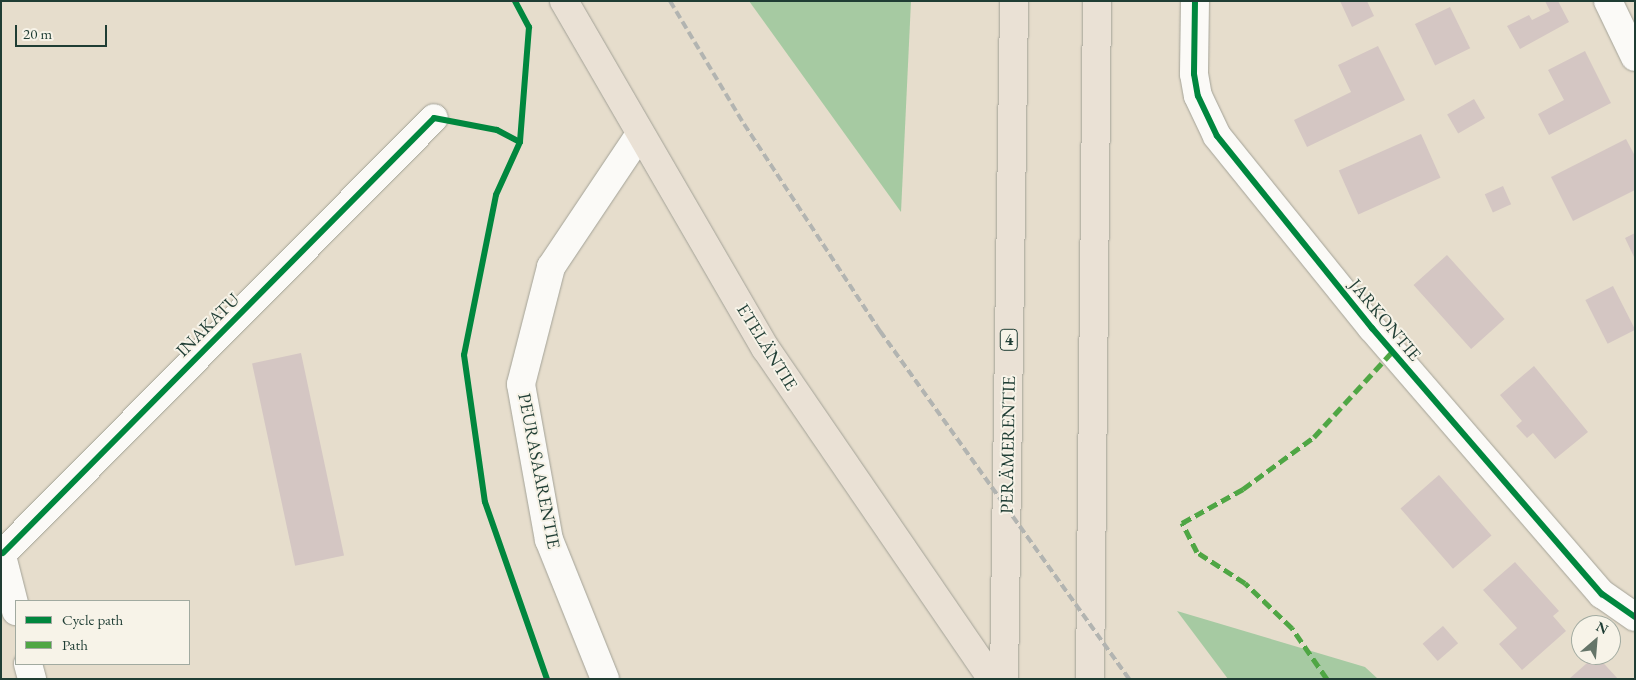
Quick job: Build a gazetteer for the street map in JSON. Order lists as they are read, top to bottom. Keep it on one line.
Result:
{"streets":{"main road":["4","ETELÄNTIE","PERÄMERENTIE"],"street":["JARKONTIE","INAKATU","PEURASAARENTIE"]},"crossings":[["ETELÄNTIE","PEURASAARENTIE"]],"legend":["Cycle path","Path"],"scale_bar":"20 m","north":"top right"}
